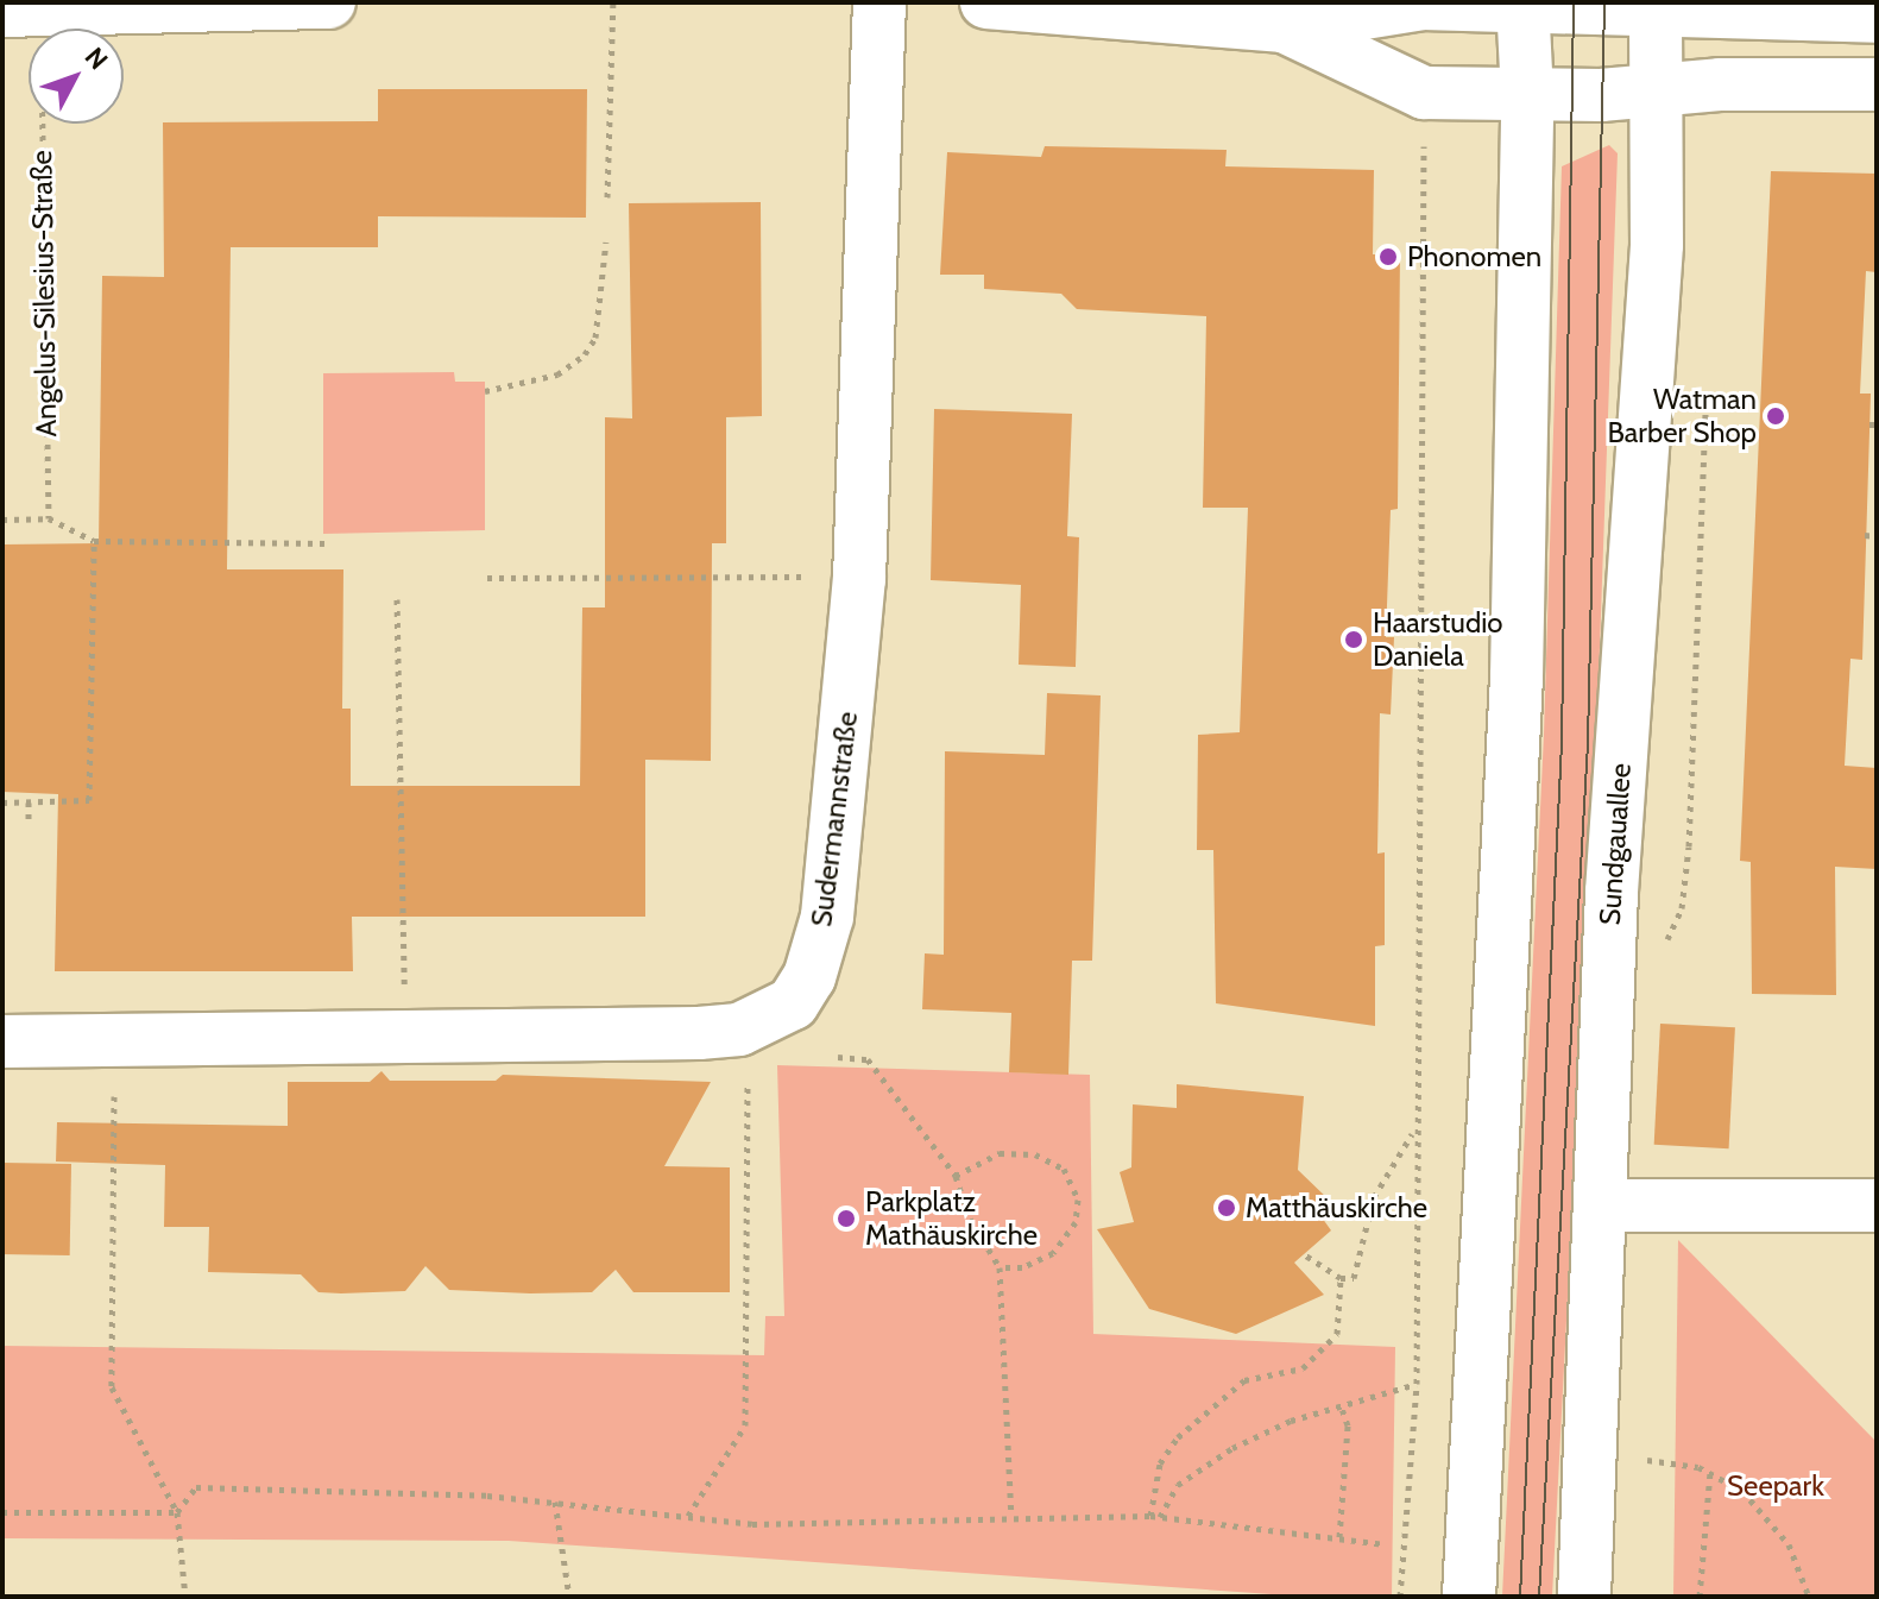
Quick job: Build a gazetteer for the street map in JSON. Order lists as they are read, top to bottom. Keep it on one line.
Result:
{"streets":{"street":["Sudermannstraße","Sundgauallee"],"path":["Angelus-Silesius-Straße"]},"parks":["Seepark"],"places":["Phonomen","Watman Barber Shop","Haarstudio Daniela","Matthäuskirche","Parkplatz Mathäuskirche"],"north":"top right"}
